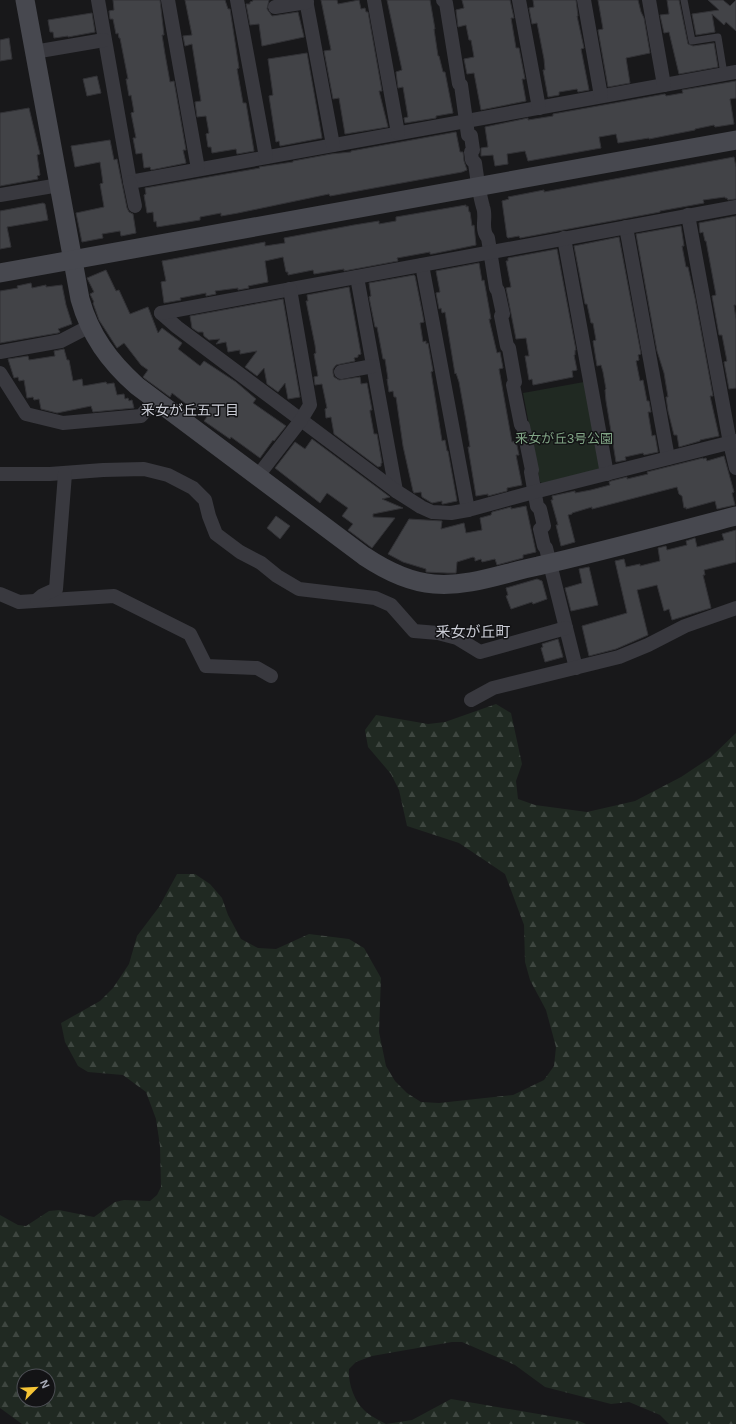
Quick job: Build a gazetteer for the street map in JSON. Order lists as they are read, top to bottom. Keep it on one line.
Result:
{"districts":["釆女が丘五丁目","釆女が丘町"],"parks":["釆女が丘3号公園"],"north":"top right"}
